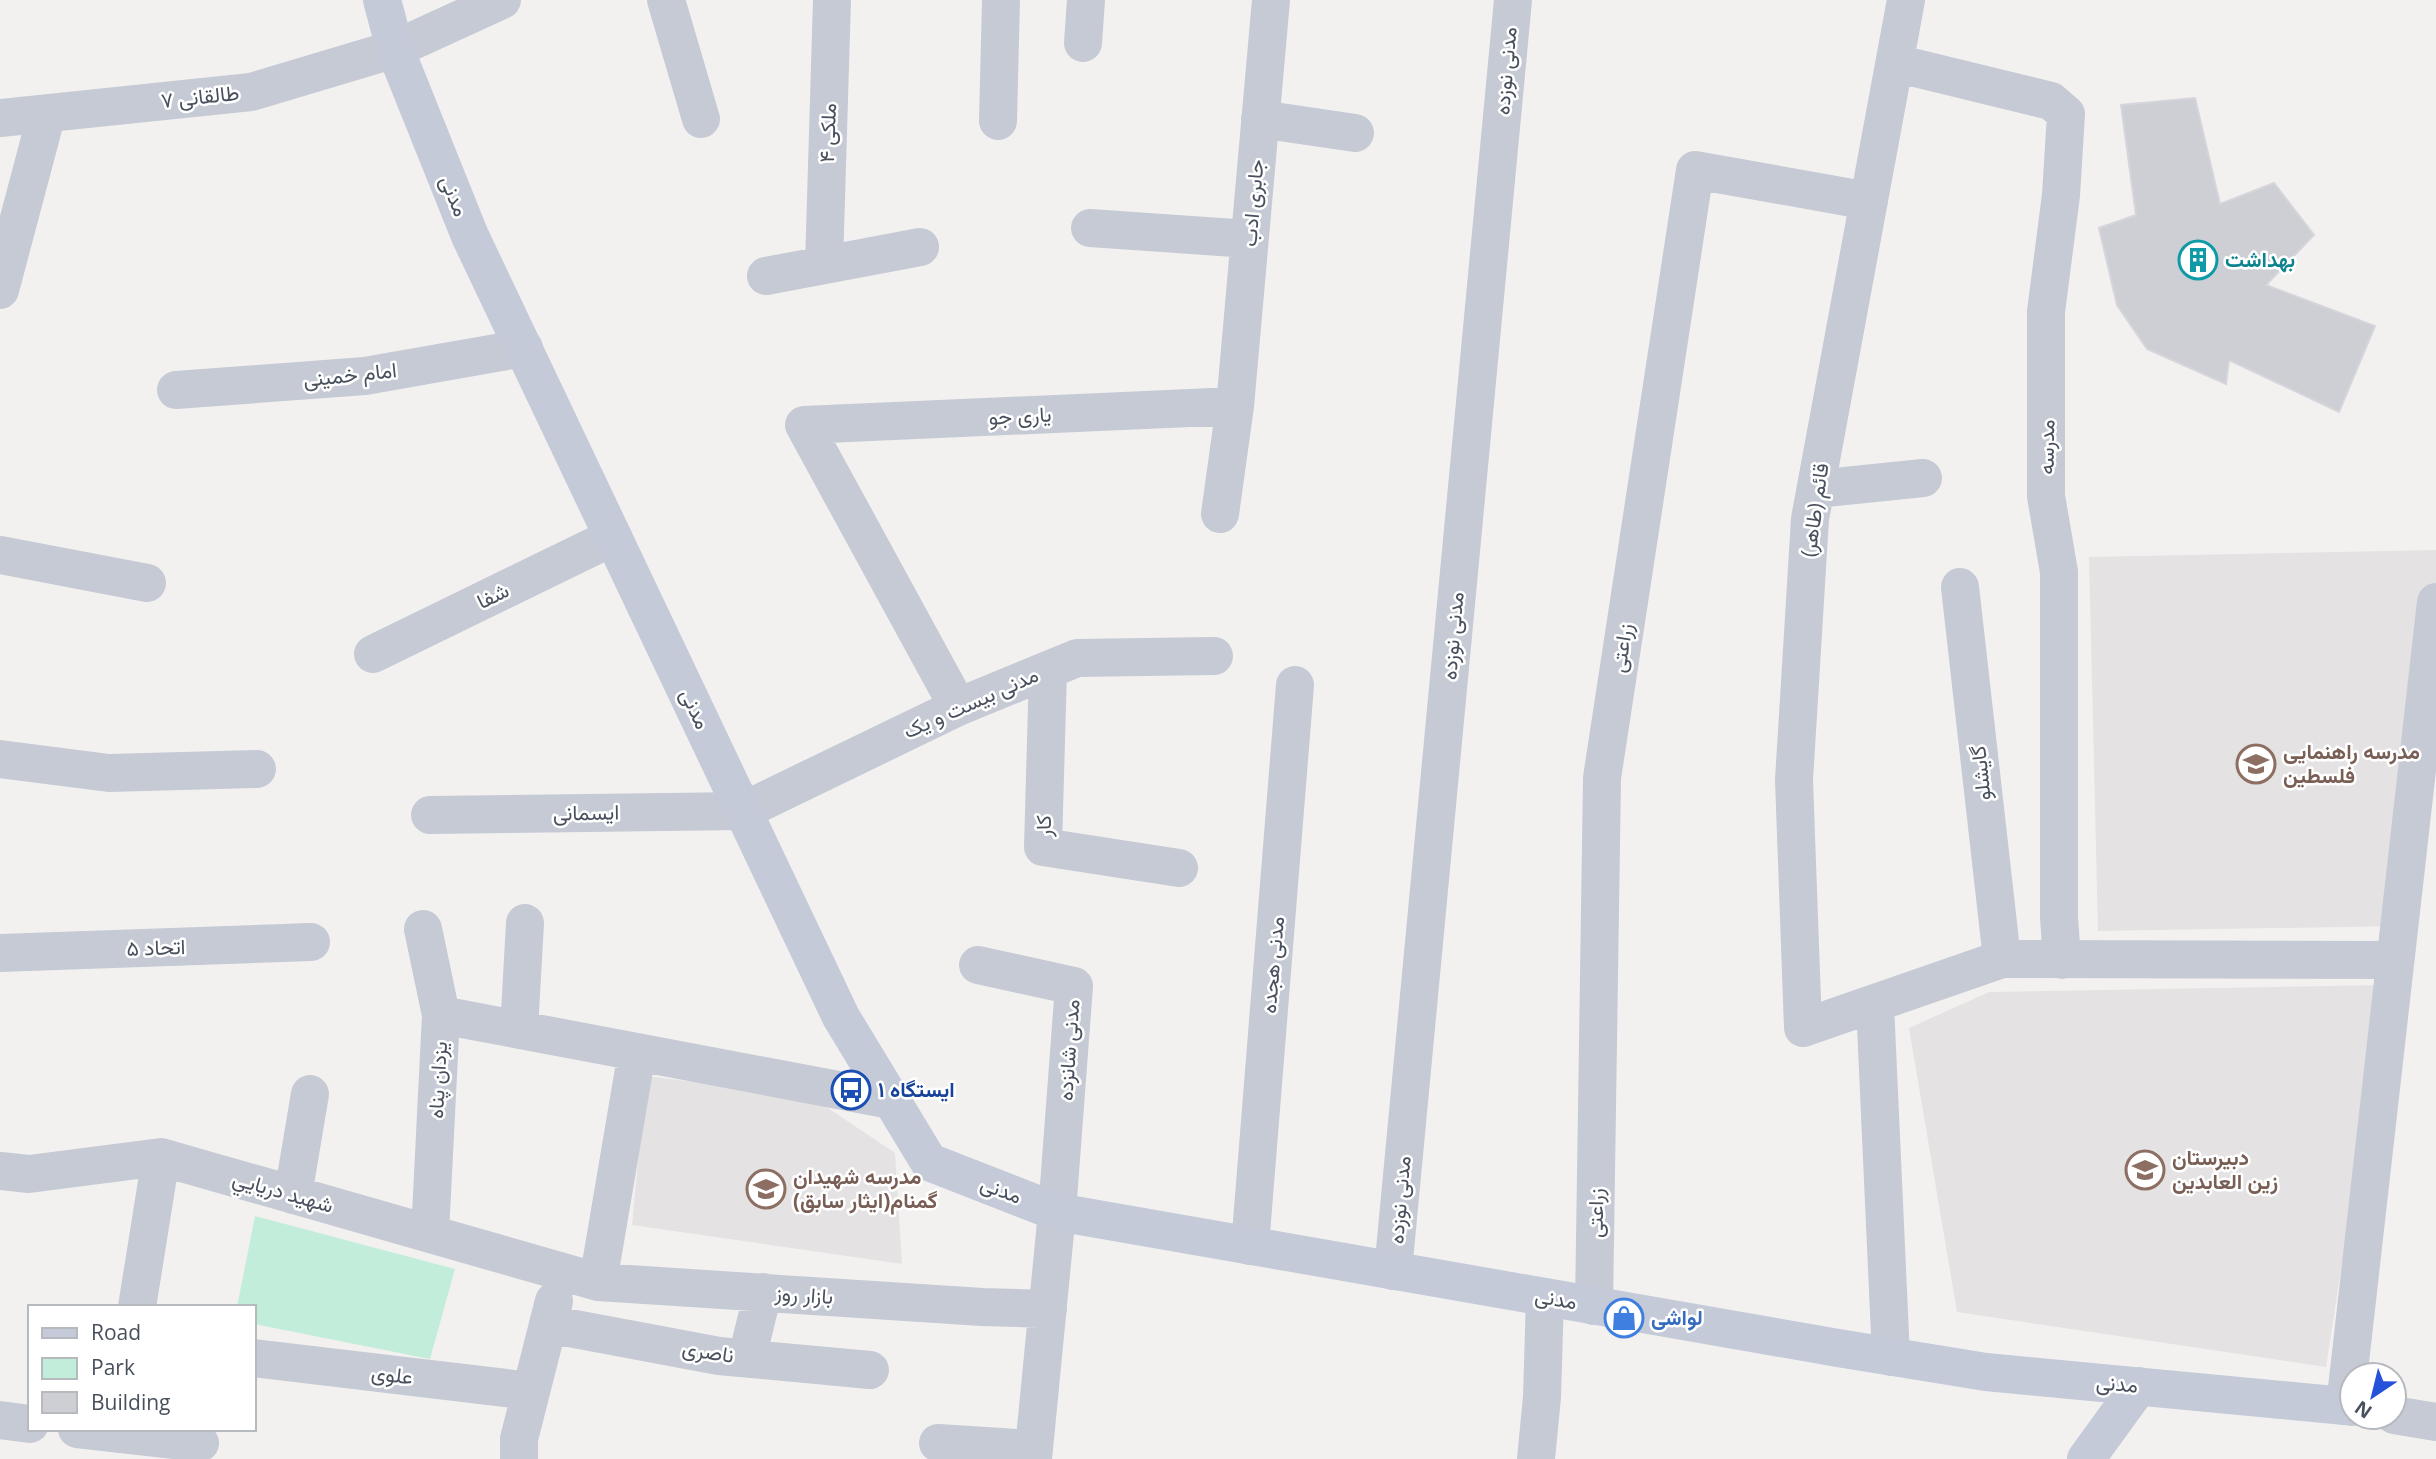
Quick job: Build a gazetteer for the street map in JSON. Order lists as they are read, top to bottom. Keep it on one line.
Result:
{"streets":{"main road":["مدنی"],"street":["مدنی نوزده","طالقانی ۷","ملکی ۴","جابری ادب","امام خمینی","یاری جو","مدرسه","قائم (طاهر)","شفا","زراعتی","مدنی بیست و یک","گایشلو","ایسمانی","کار","اتحاد ۵","مدنی هجده","مدنی شانزده","یزدان پناه","شهيد دريايي","بازار روز","ناصری","علوی"]},"crossings":[["مدنی نوزده","مدنی"],["طالقانی ۷","مدنی"],["مدنی","امام خمینی"],["مدنی","شفا"],["مدنی","زراعتی"],["مدنی","مدنی بیست و یک"],["مدنی","ایسمانی"],["مدنی","مدنی هجده"],["مدنی","مدنی شانزده"],["جابری ادب","یاری جو"],["یاری جو","مدنی بیست و یک"],["مدرسه","قائم (طاهر)"],["قائم (طاهر)","زراعتی"],["مدنی بیست و یک","ایسمانی"],["مدنی بیست و یک","کار"],["یزدان پناه","شهيد دريايي"],["شهيد دريايي","بازار روز"]],"places":{"building":["بهداشت"],"school or university":["مدرسه راهنمایی فلسطین","دبیرستان زین العابدین","مدرسه شهیدان گمنام(ایثار سابق)"],"bus stop":["ایستگاه ۱"],"shop":["لواشی"]},"legend":["Road","Park","Building"],"north":"bottom left"}
